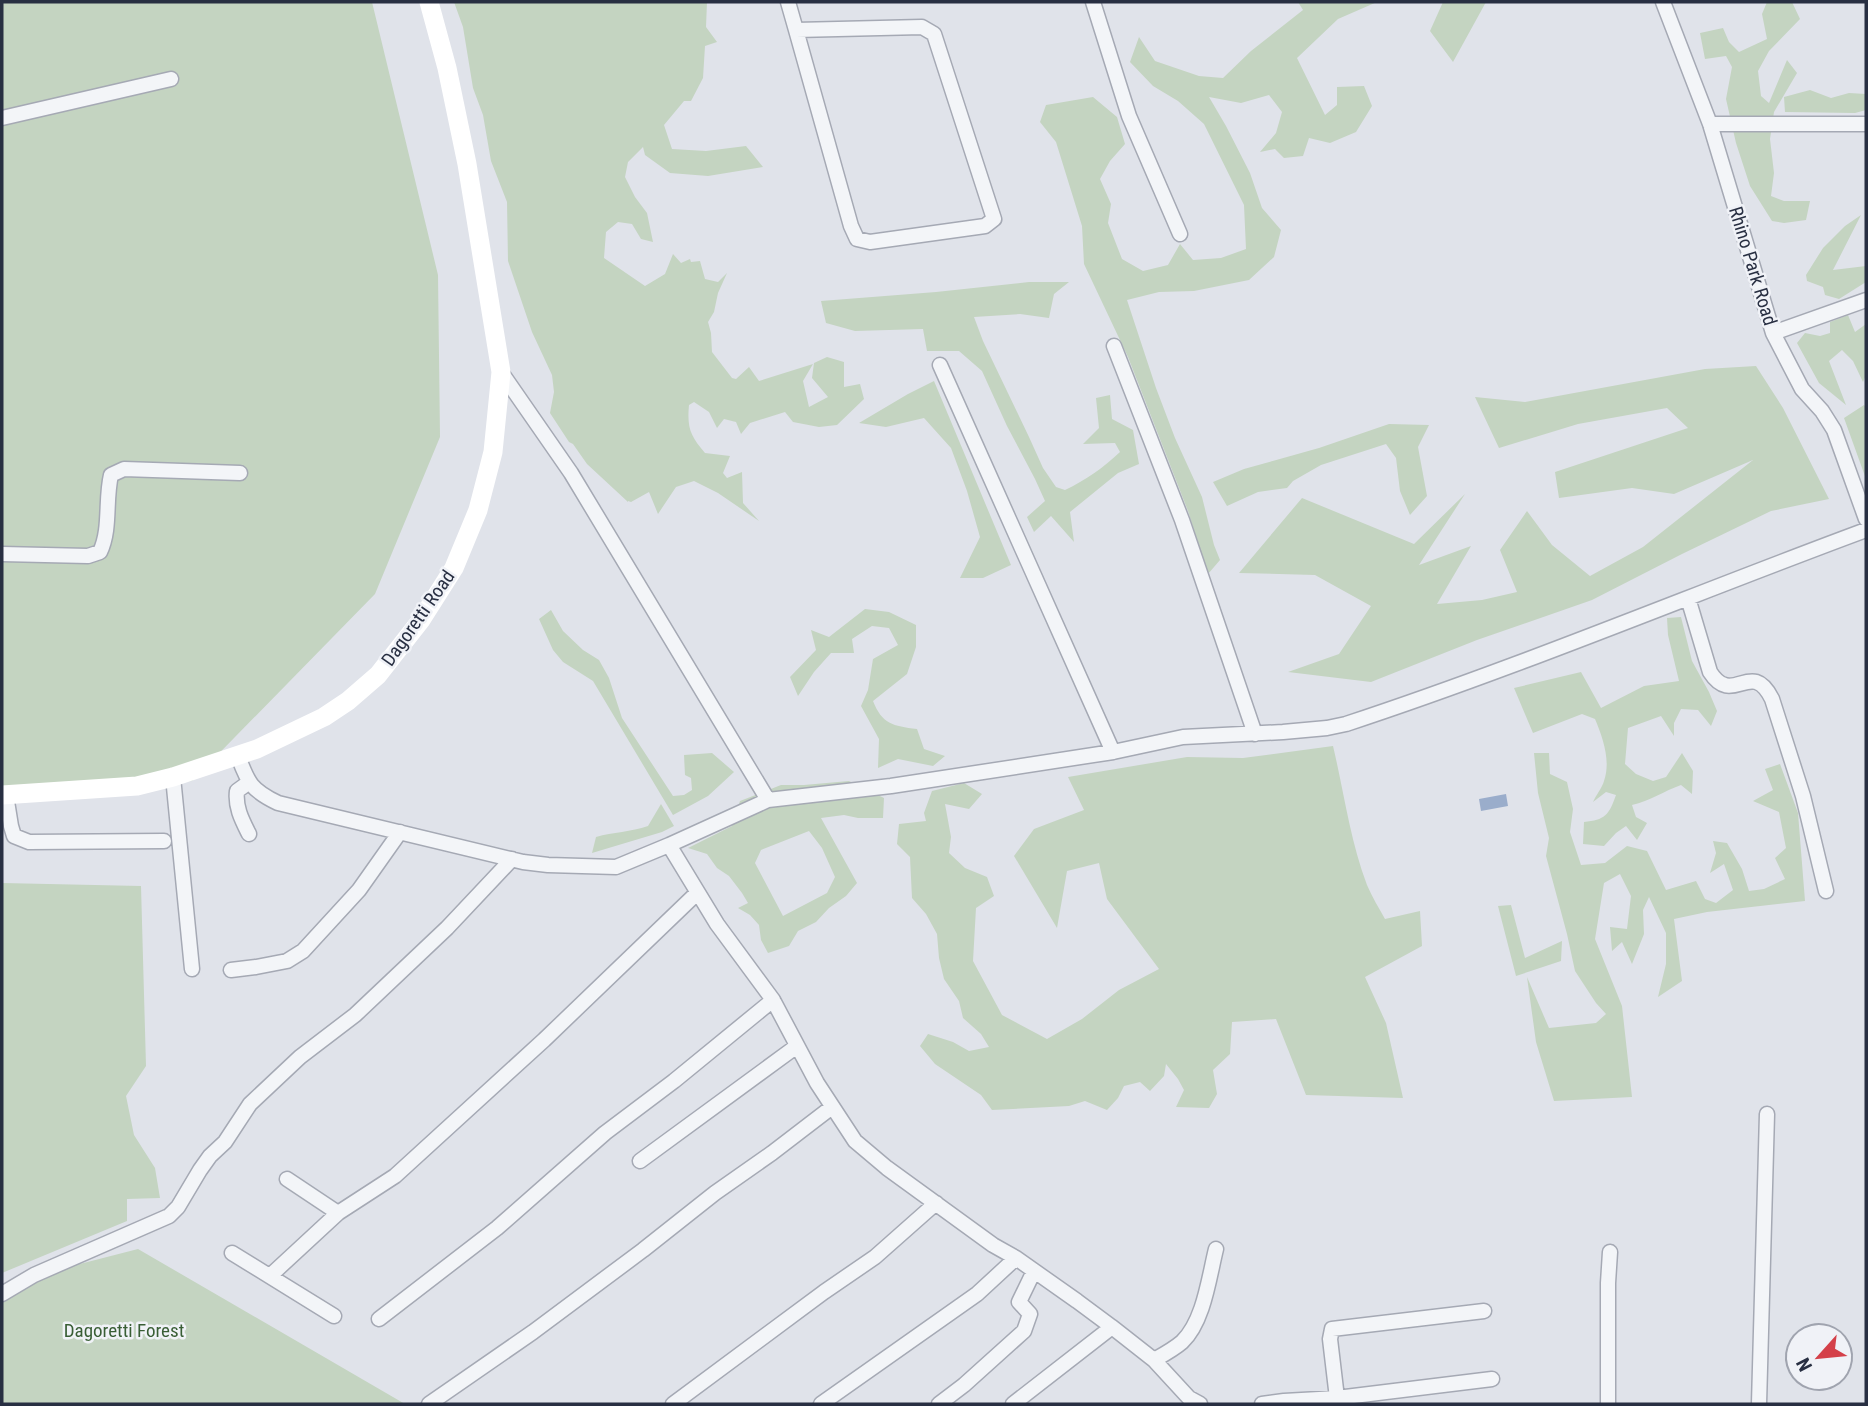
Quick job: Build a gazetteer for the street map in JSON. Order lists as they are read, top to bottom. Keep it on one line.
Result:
{"streets":{"main road":["Dagoretti Road"],"street":["Rhino Park Road"]},"parks":["Dagoretti Forest"],"north":"bottom left"}
